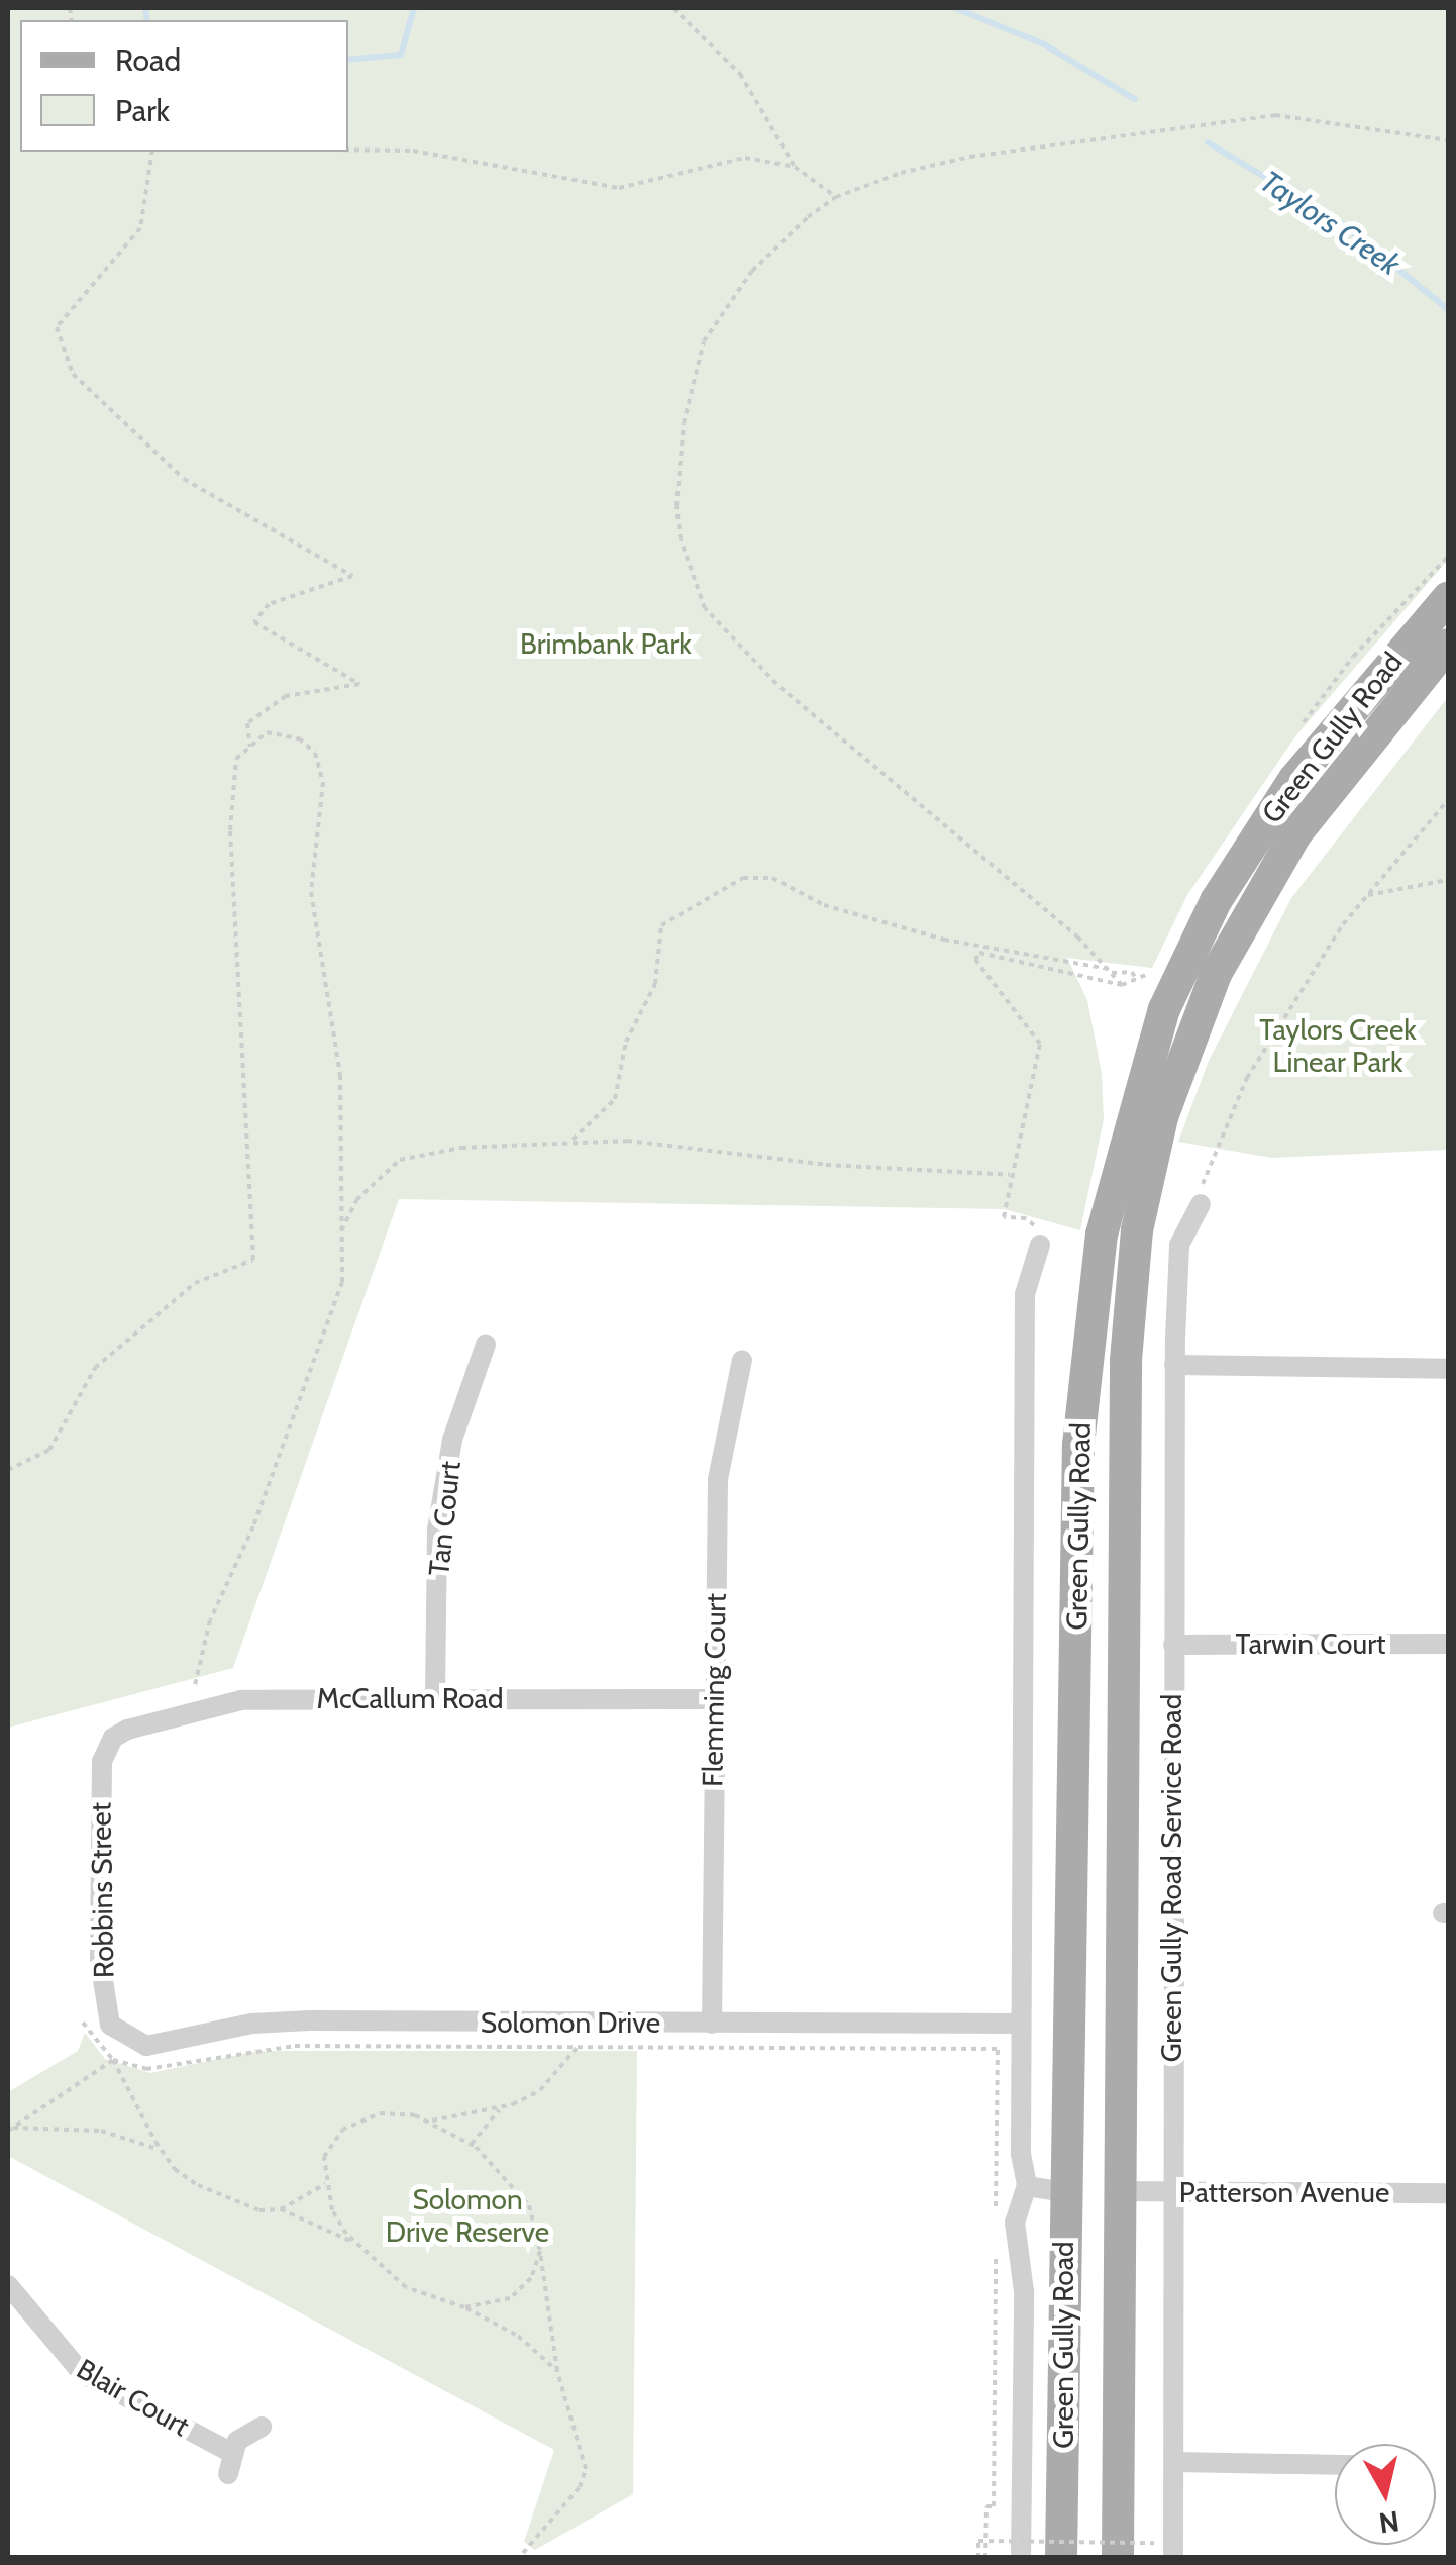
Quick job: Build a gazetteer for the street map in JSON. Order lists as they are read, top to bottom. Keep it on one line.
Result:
{"streets":{"main road":["Green Gully Road"],"street":["Tan Court","Tarwin Court","Flemming Court","McCallum Road","Green Gully Road Service Road","Robbins Street","Solomon Drive","Patterson Avenue","Blair Court"]},"crossings":[["Green Gully Road","Patterson Avenue"],["Tan Court","McCallum Road"],["Tarwin Court","Green Gully Road Service Road"],["Flemming Court","McCallum Road"],["Flemming Court","Solomon Drive"],["McCallum Road","Robbins Street"],["Green Gully Road Service Road","Patterson Avenue"],["Robbins Street","Solomon Drive"]],"water":["Taylors Creek"],"parks":["Brimbank Park","Taylors Creek Linear Park","Solomon Drive Reserve"],"legend":["Road","Park"],"north":"bottom"}
